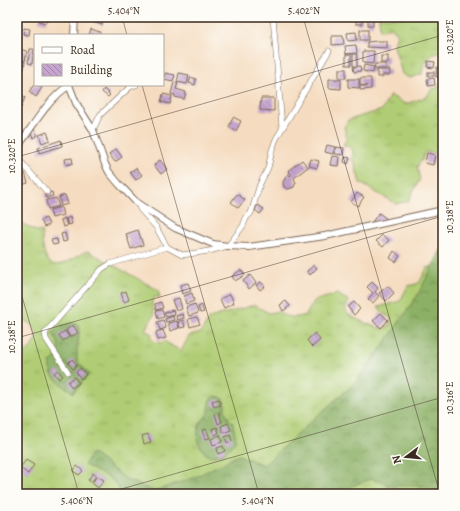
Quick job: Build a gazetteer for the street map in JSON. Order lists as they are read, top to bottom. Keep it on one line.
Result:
{"legend":["Road","Building"],"north":"left","coordinates":["5.404°N","5.402°N","10.320°E","10.318°E","10.316°E","5.406°N"]}
